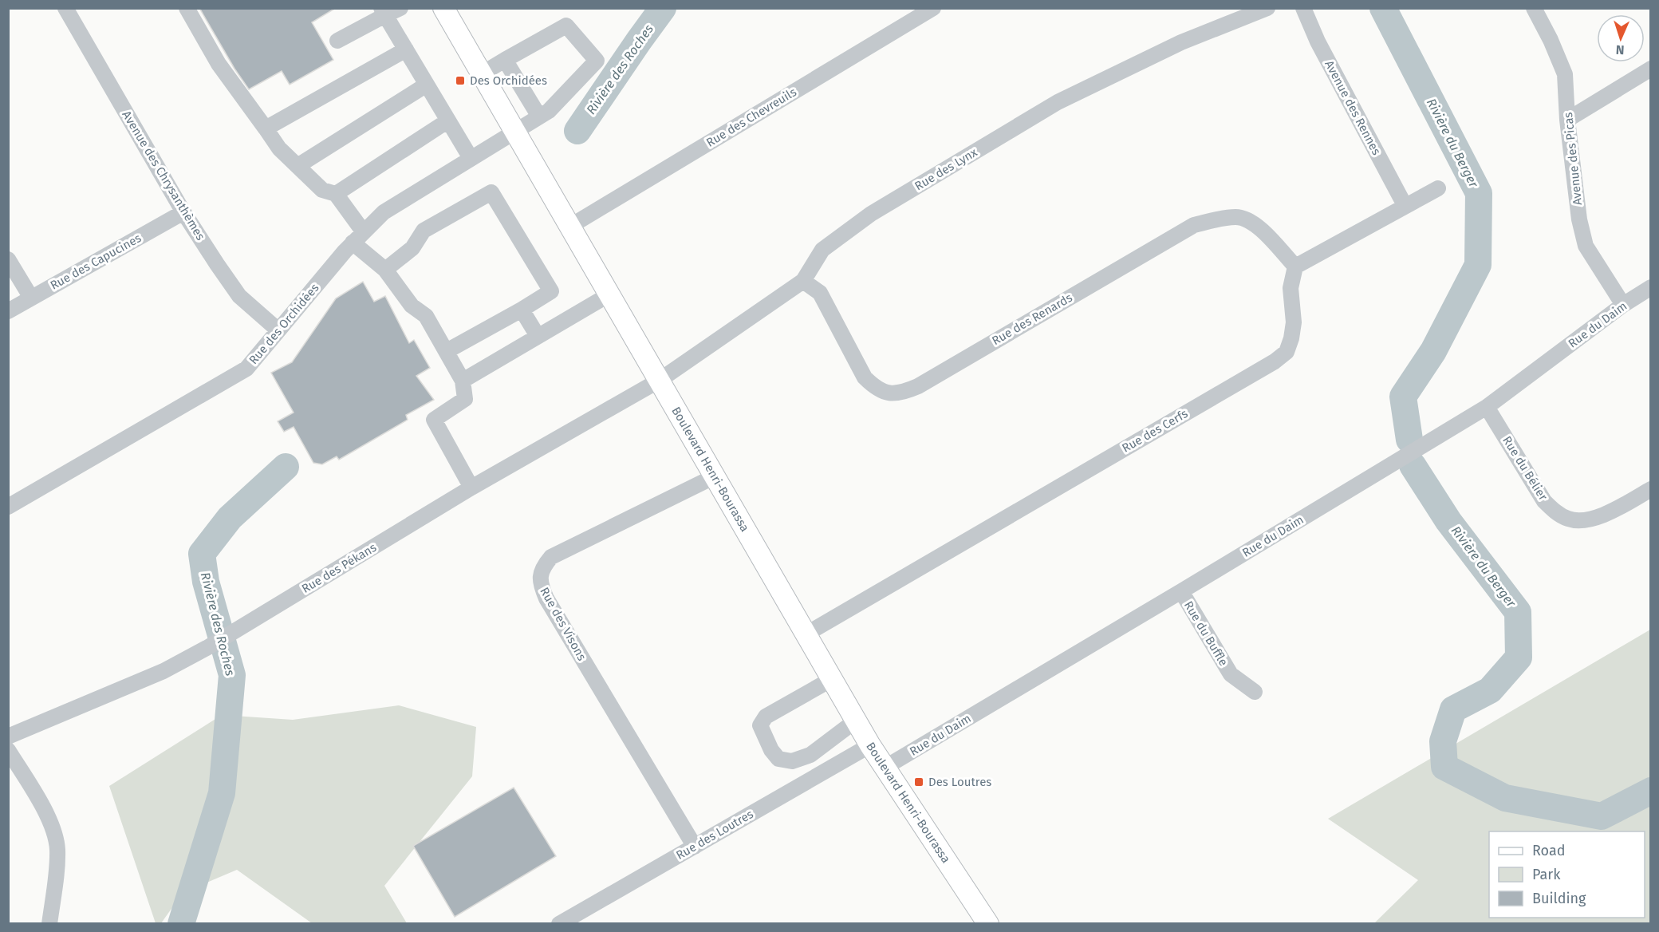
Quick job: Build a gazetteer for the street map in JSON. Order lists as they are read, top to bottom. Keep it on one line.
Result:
{"streets":{"main road":["Boulevard Henri-Bourassa"],"street":["Avenue des Rennes","Rue des Chevreuils","Avenue des Picas","Rue des Lynx","Avenue des Chrysanthèmes","Rue des Capucines","Rue des Renards","Rue des Orchidées","Rue du Daim","Rue des Cerfs","Rue du Bélier","Rue des Pékans","Rue des Visons","Rue du Buffle","Rue des Loutres"]},"crossings":[["Rue des Chevreuils","Boulevard Henri-Bourassa"],["Avenue des Picas","Rue du Daim"],["Rue des Lynx","Rue des Renards"],["Rue des Lynx","Boulevard Henri-Bourassa"],["Rue des Lynx","Rue des Pékans"],["Avenue des Chrysanthèmes","Rue des Capucines"],["Avenue des Chrysanthèmes","Rue des Orchidées"],["Rue des Renards","Rue des Cerfs"],["Rue des Orchidées","Boulevard Henri-Bourassa"],["Rue du Daim","Rue du Bélier"],["Rue du Daim","Boulevard Henri-Bourassa"],["Rue du Daim","Rue du Buffle"],["Rue des Cerfs","Boulevard Henri-Bourassa"],["Boulevard Henri-Bourassa","Rue des Pékans"],["Boulevard Henri-Bourassa","Rue des Visons"],["Boulevard Henri-Bourassa","Rue des Loutres"],["Rue des Visons","Rue des Loutres"]],"water":["Rivière des Roches","Rivière du Berger"],"places":{"transit":["Des Orchidées","Des Loutres"]},"legend":["Road","Park","Building"],"north":"bottom"}
